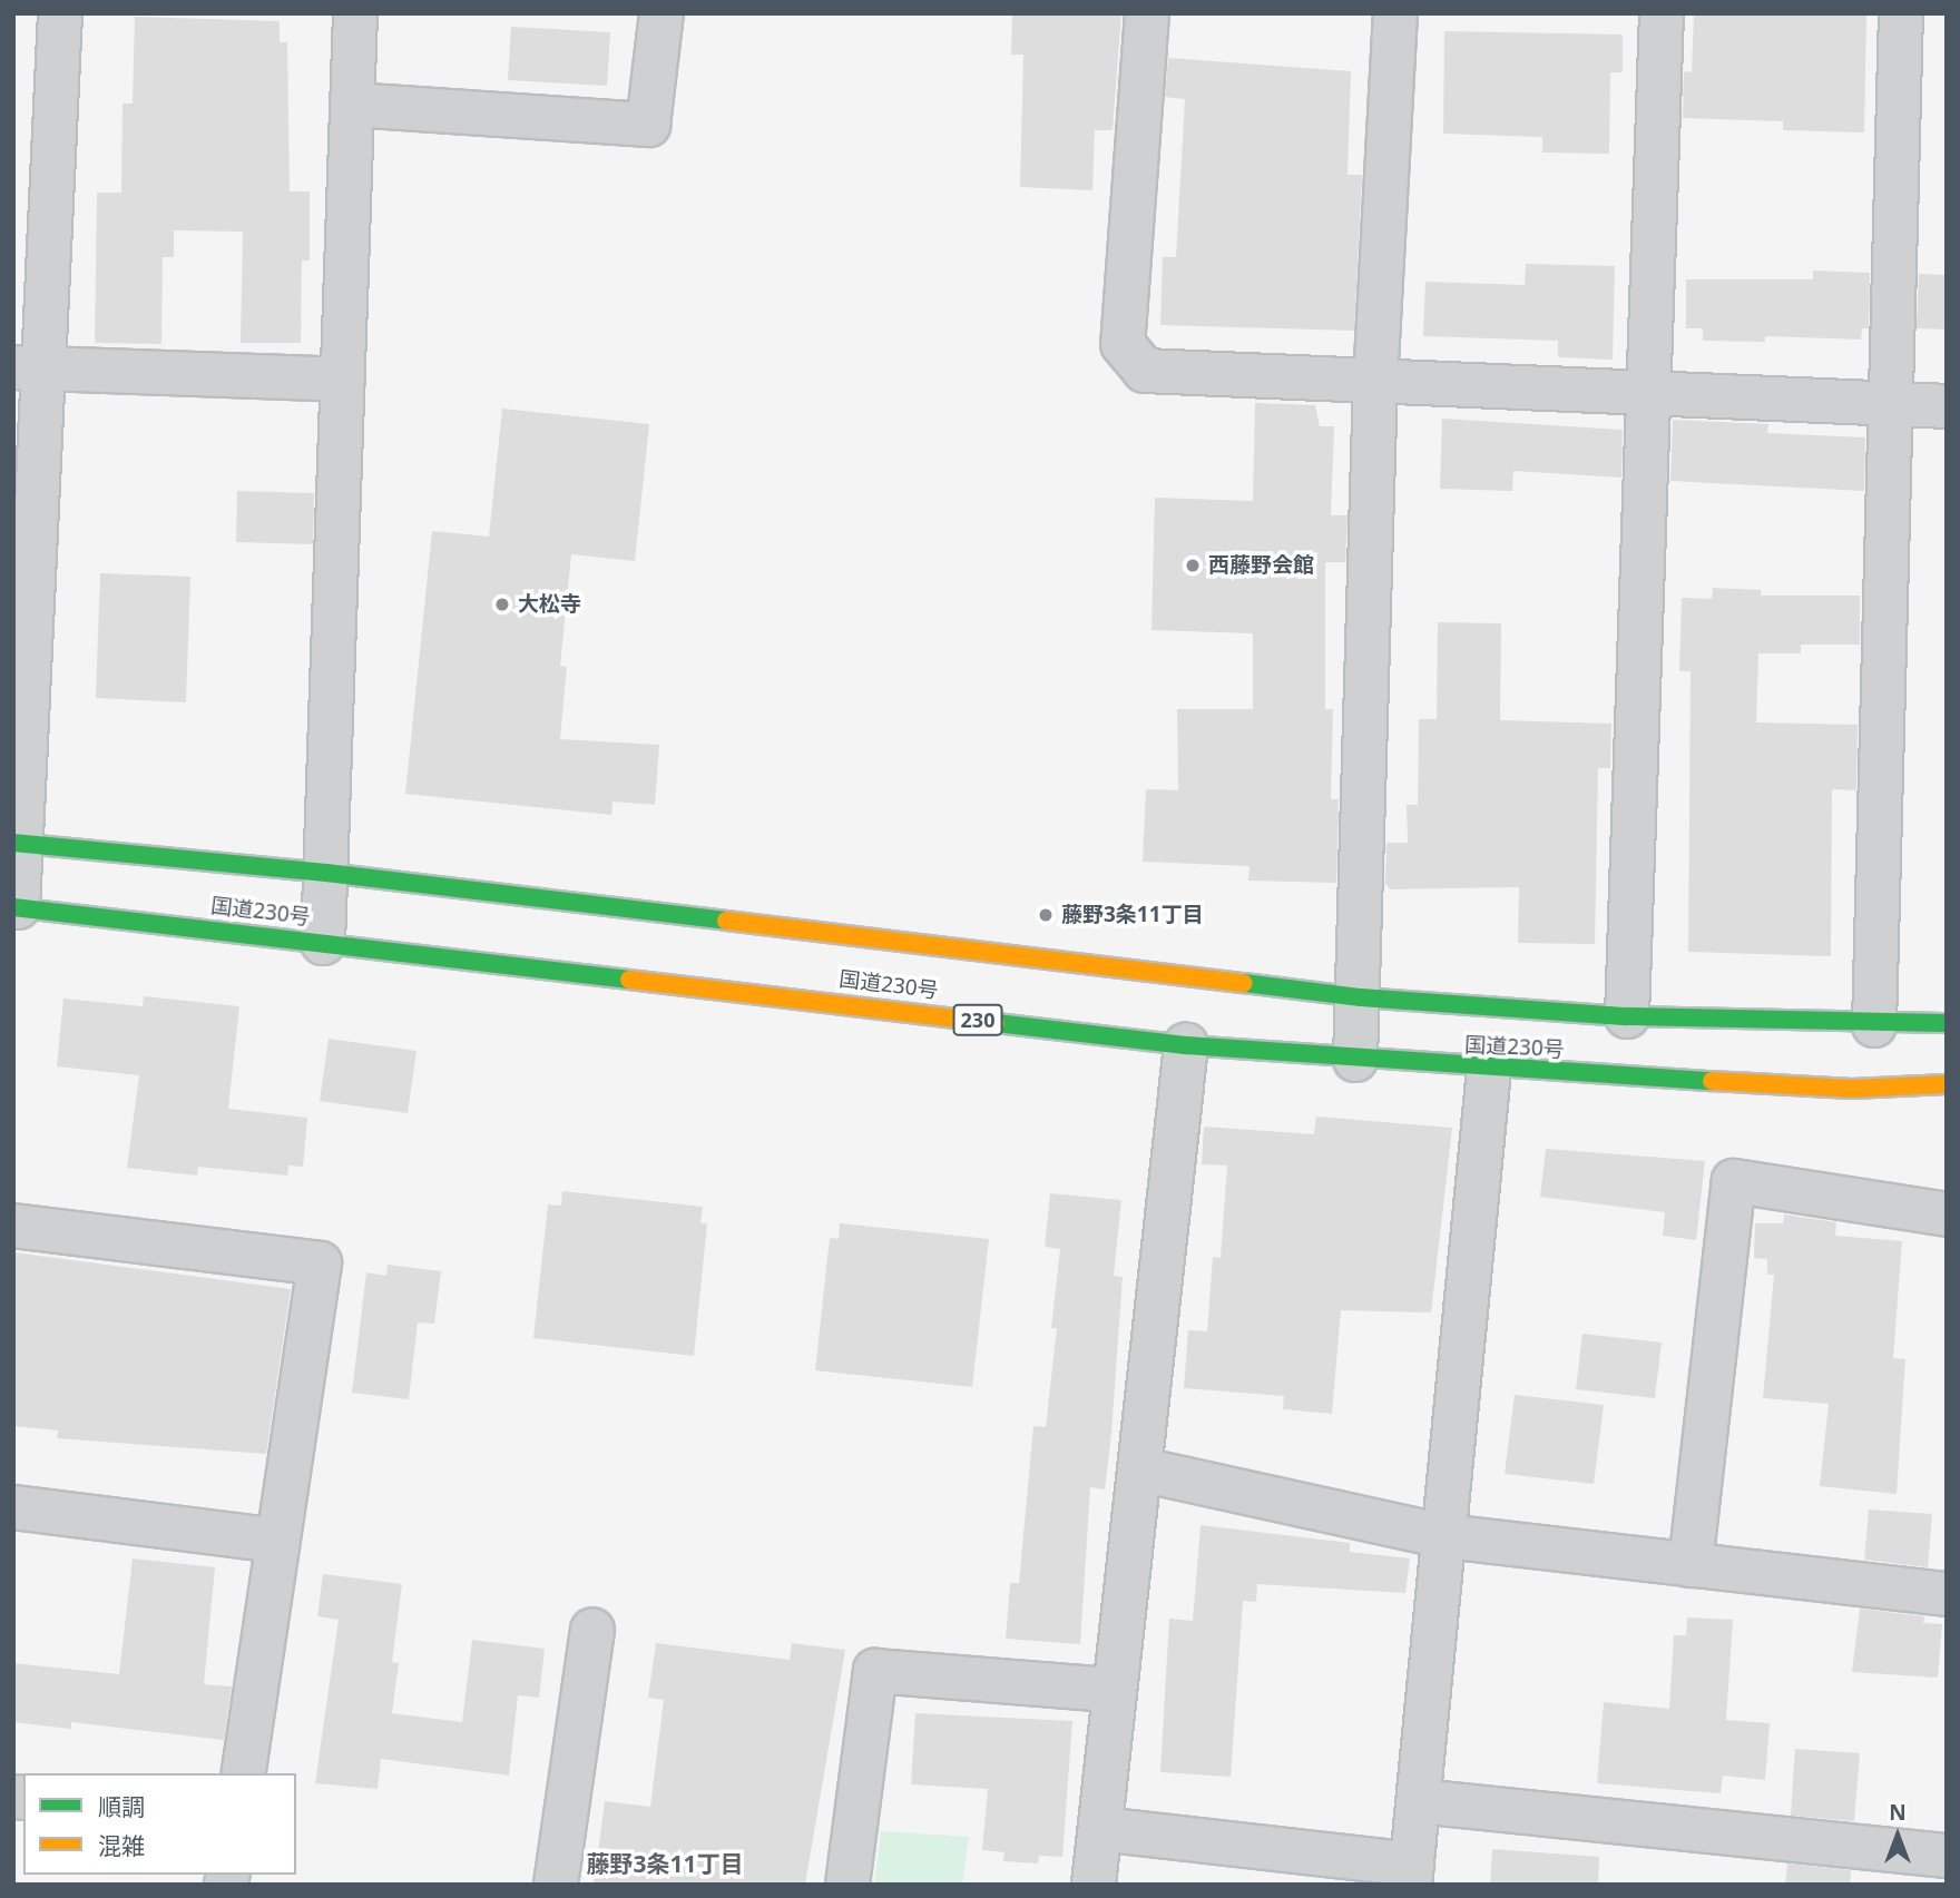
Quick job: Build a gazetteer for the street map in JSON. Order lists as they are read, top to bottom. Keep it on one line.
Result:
{"streets":{"highway":["国道230号","230"]},"districts":["藤野3条11丁目"],"places":["西藤野会館","大松寺","藤野3条11丁目"],"legend":["順調","混雑"],"north":"top"}
